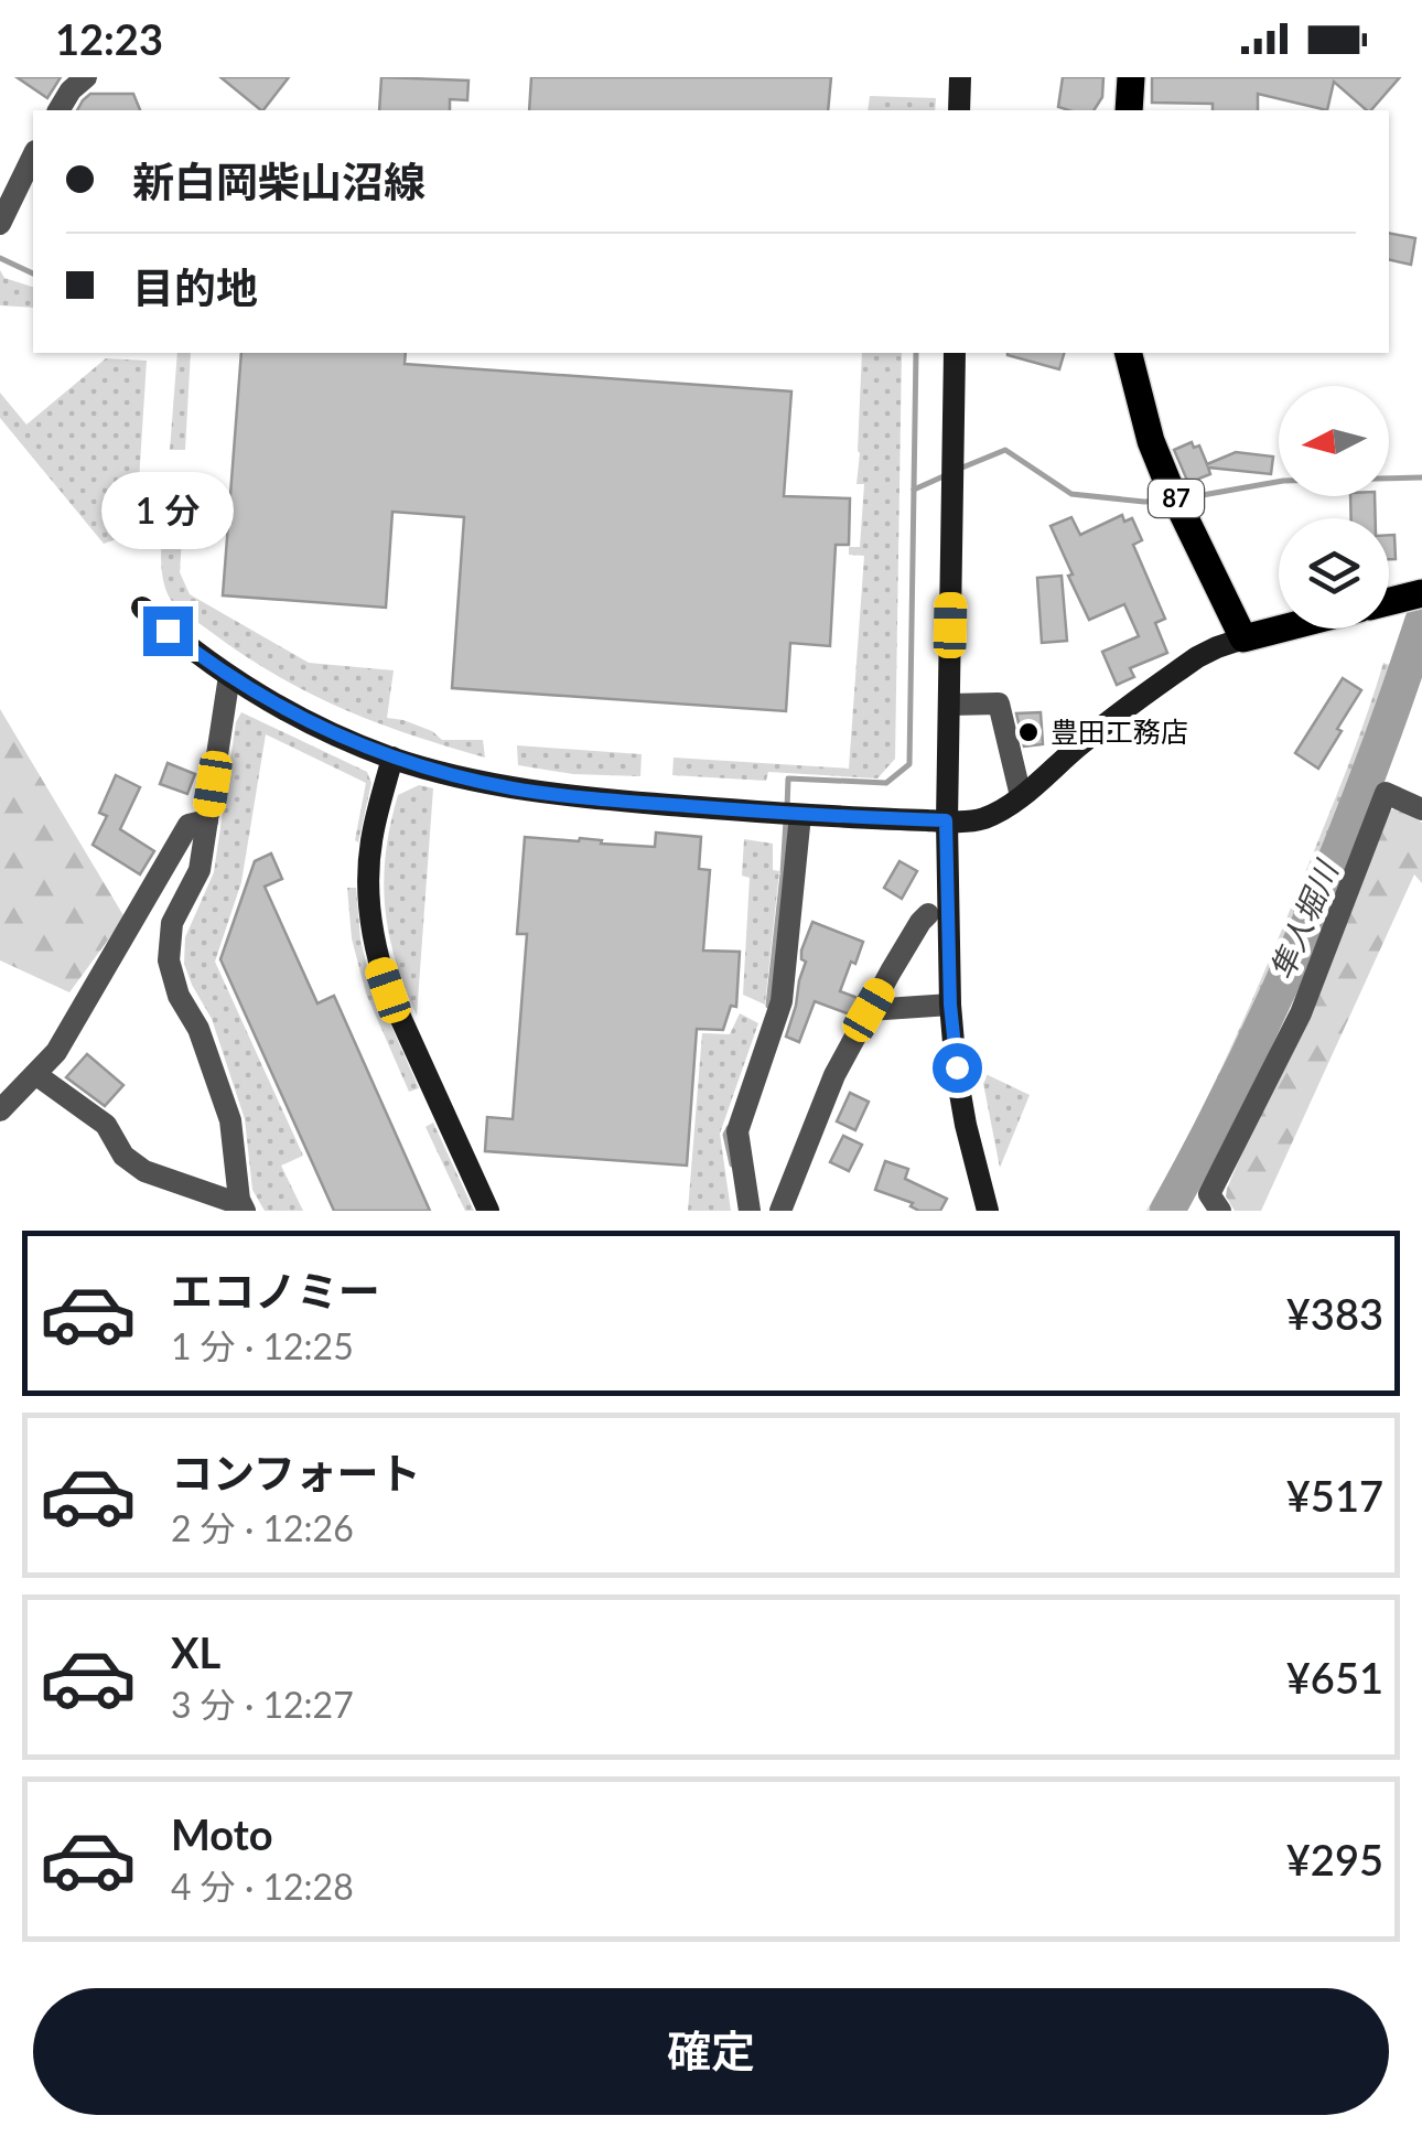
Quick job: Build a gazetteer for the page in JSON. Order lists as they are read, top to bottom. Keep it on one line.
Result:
{"streets":{"main road":["87"]},"water":["隼人堀川"],"places":["豊田工務店"],"north":"left","page":{"status":"12:23","banner":["新白岡柴山沼線","目的地"],"bubble":"1 分","list":[{"name":"エコノミー","note":"1 分 · 12:25","value":"¥383"},{"name":"コンフォート","note":"2 分 · 12:26","value":"¥517"},{"name":"XL","note":"3 分 · 12:27","value":"¥651"},{"name":"Moto","note":"4 分 · 12:28","value":"¥295"}],"buttons":"確定"}}
